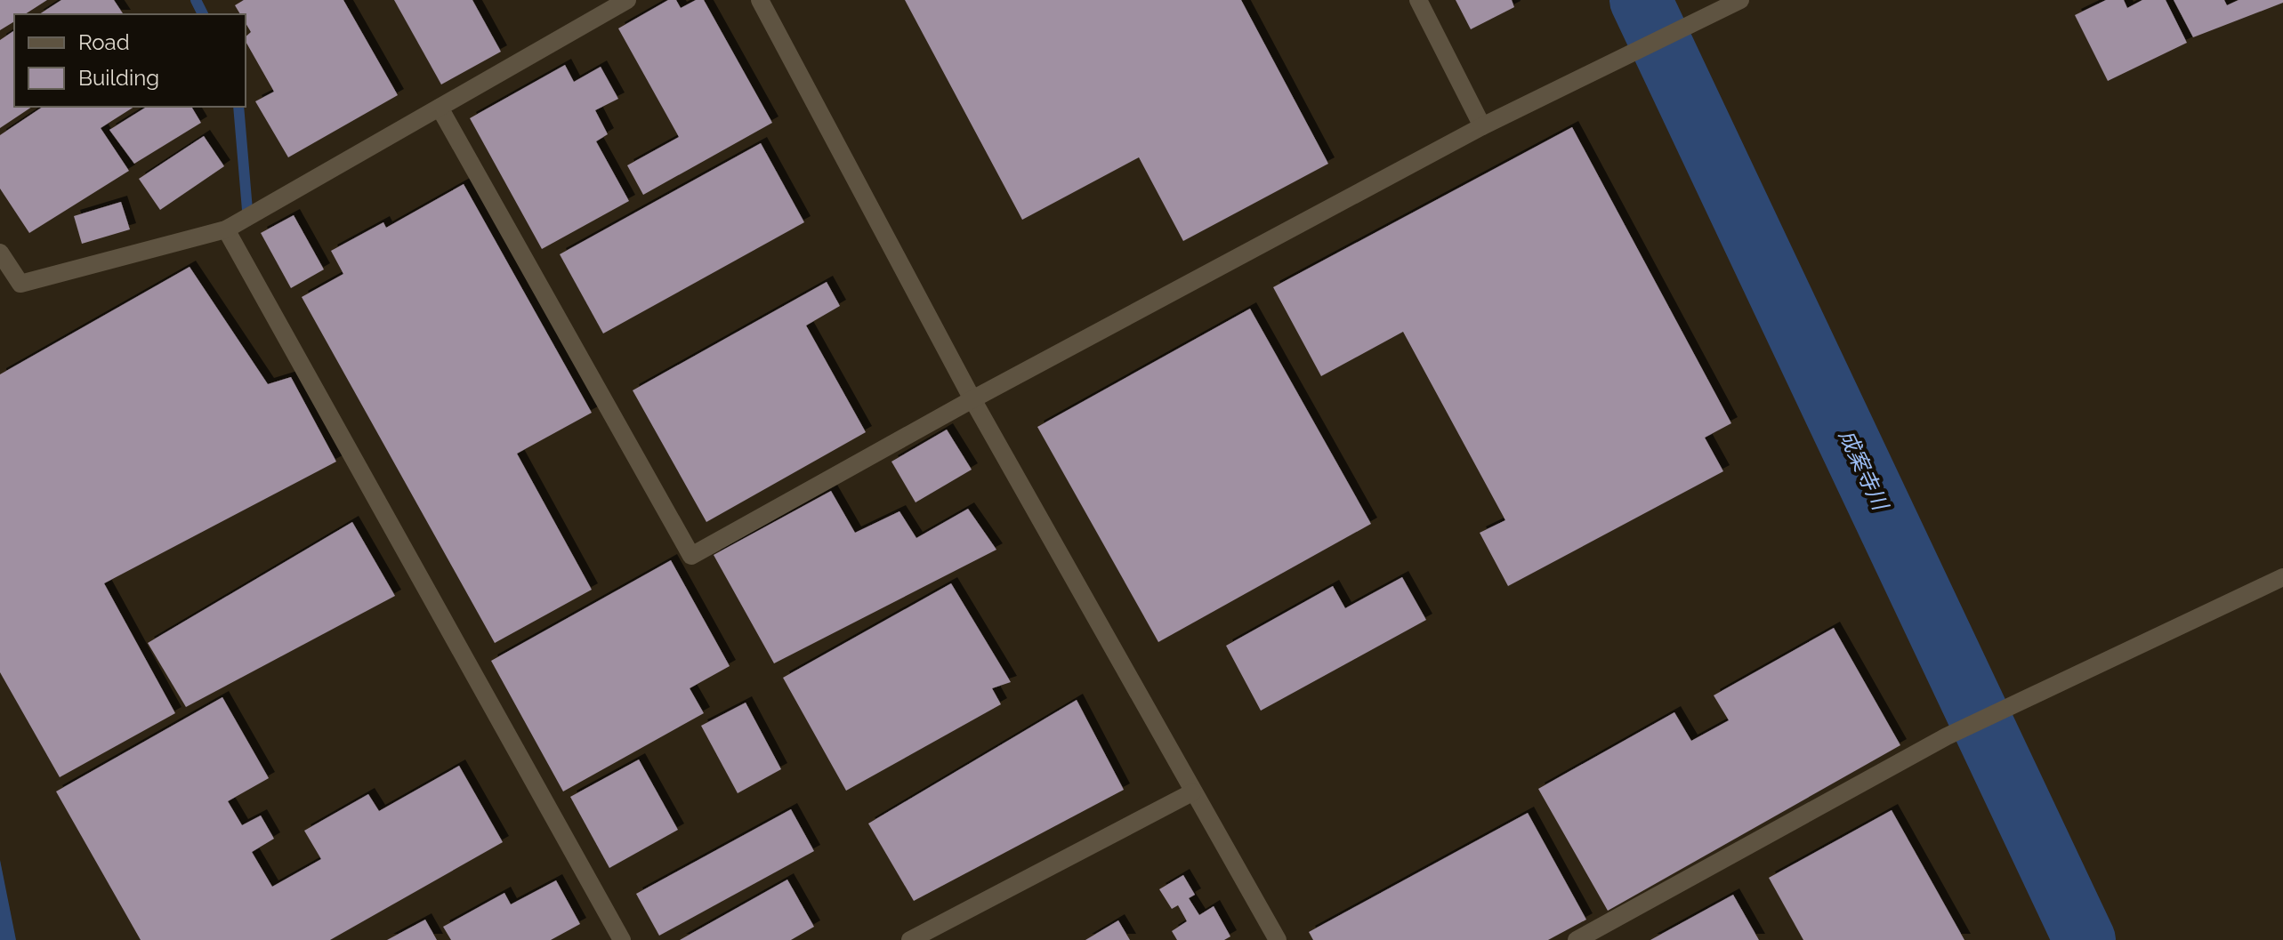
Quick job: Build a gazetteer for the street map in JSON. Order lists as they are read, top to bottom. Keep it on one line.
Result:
{"water":["成案寺川"],"legend":["Road","Building"]}
